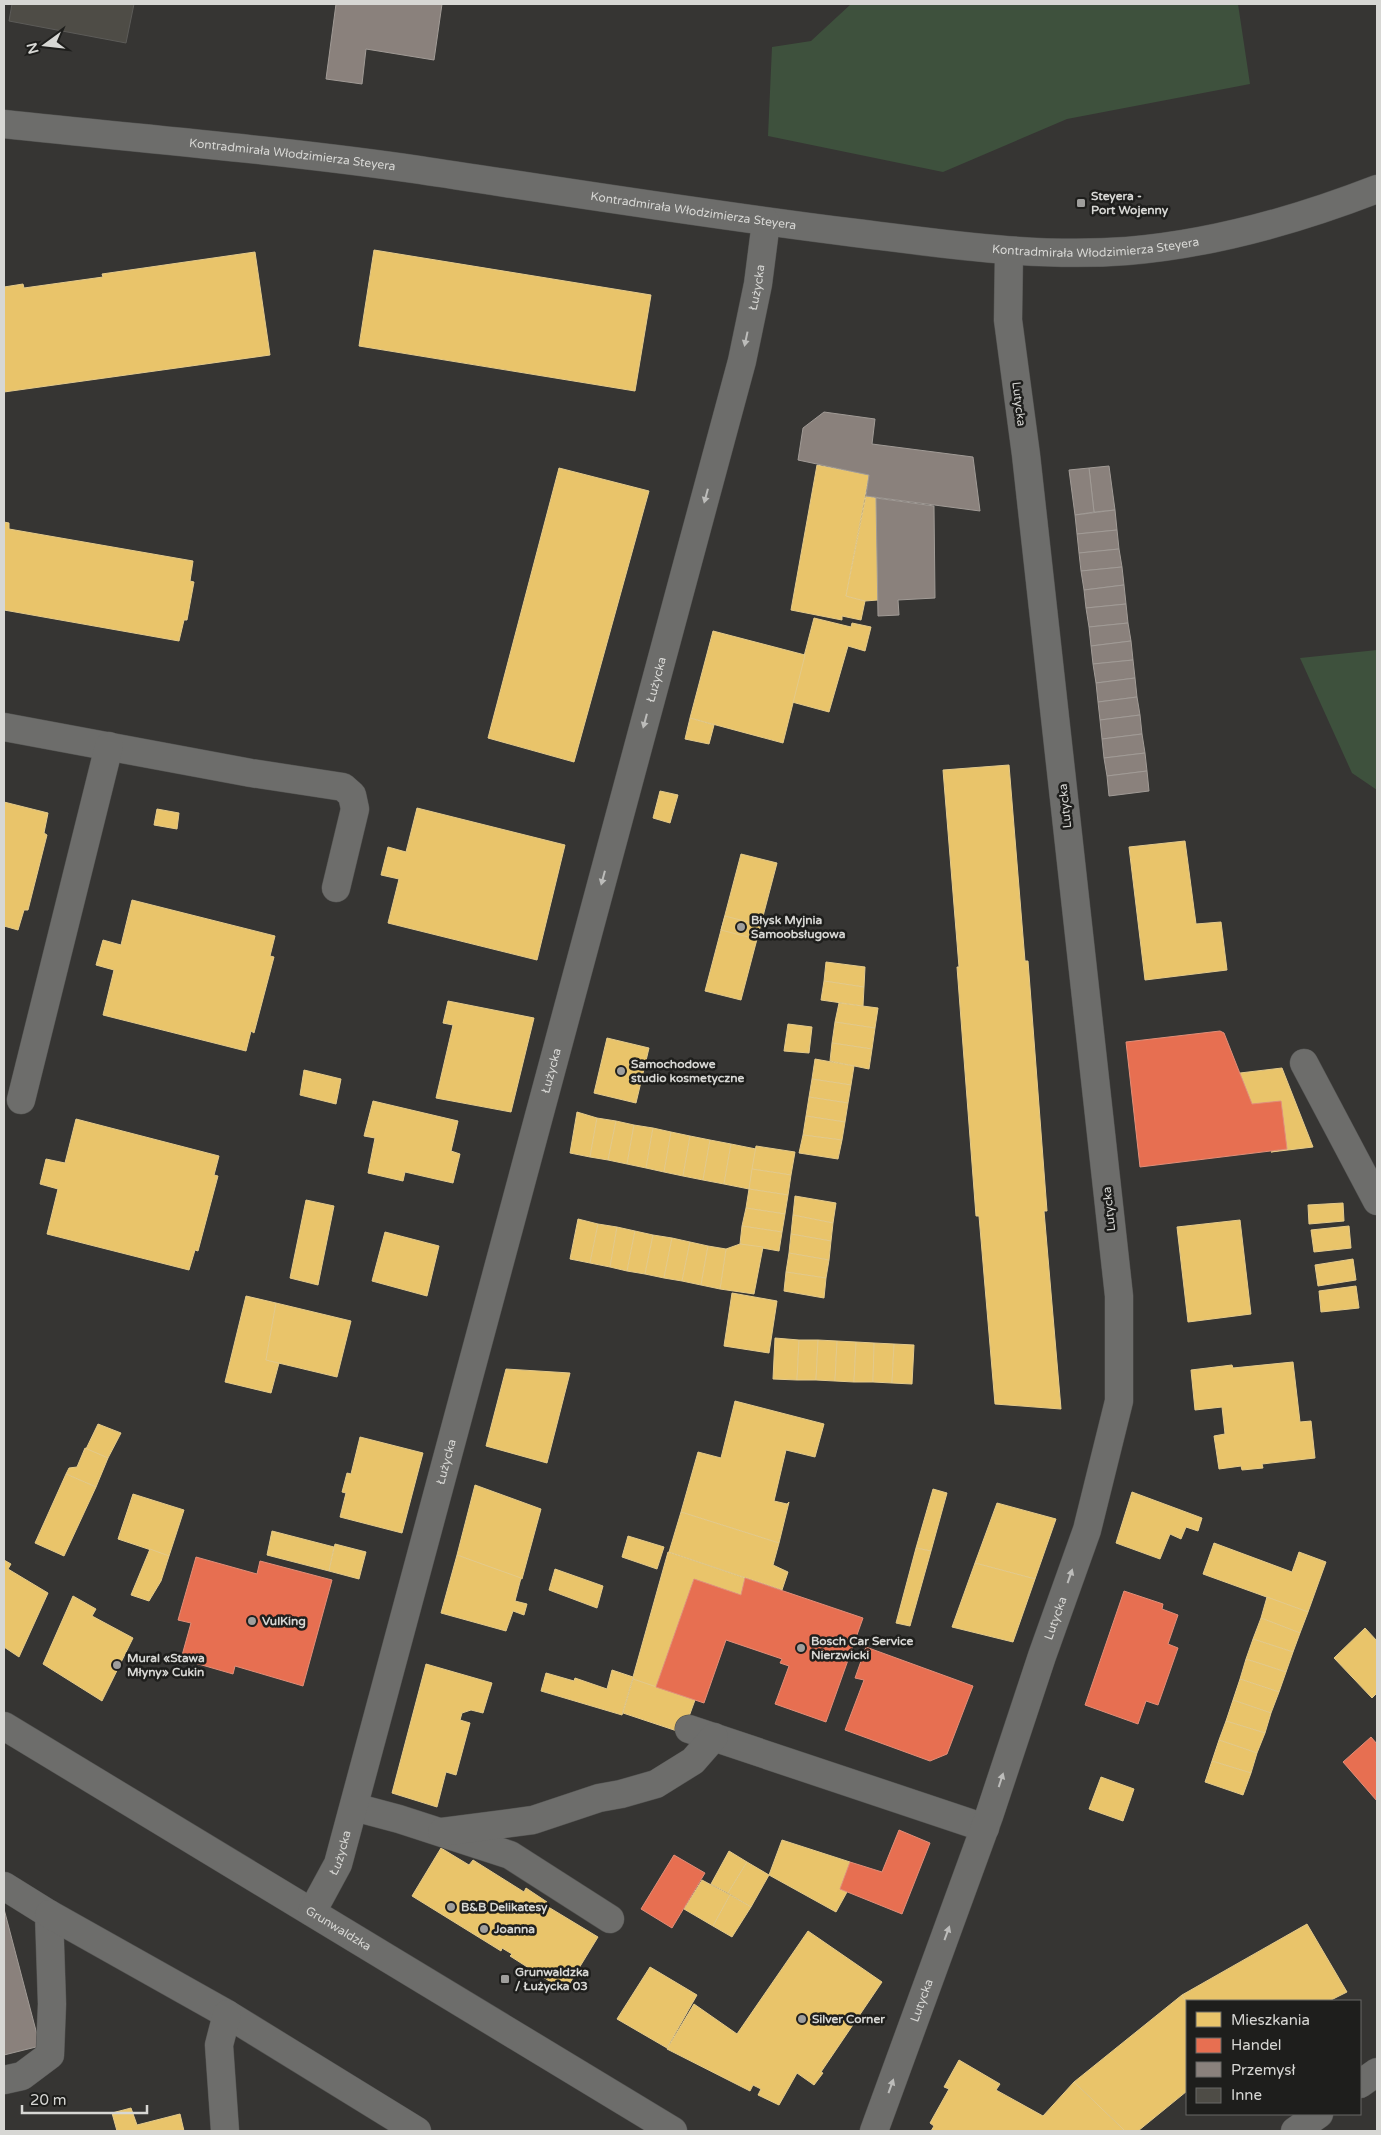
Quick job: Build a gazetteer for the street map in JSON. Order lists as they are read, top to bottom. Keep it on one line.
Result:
{"streets":{"street":["Kontradmirała Włodzimierza Steyera","Łużycka","Lutycka","Grunwaldzka"]},"crossings":[["Kontradmirała Włodzimierza Steyera","Łużycka"],["Kontradmirała Włodzimierza Steyera","Lutycka"],["Łużycka","Grunwaldzka"]],"one_way":["Łużycka","Lutycka"],"places":{"transit":["Steyera - Port Wojenny","Grunwaldzka / Łużycka 03"],"other":["Błysk Myjnia Samoobsługowa","Samochodowe studio kosmetyczne","VulKing","Bosch Car Service Nierzwicki","Mural «Stawa Młyny» Cukin","B&B Delikatesy","Joanna","Silver Corner"]},"legend":["Mieszkania","Handel","Przemysł","Inne"],"scale_bar":"20 m","north":"left"}
